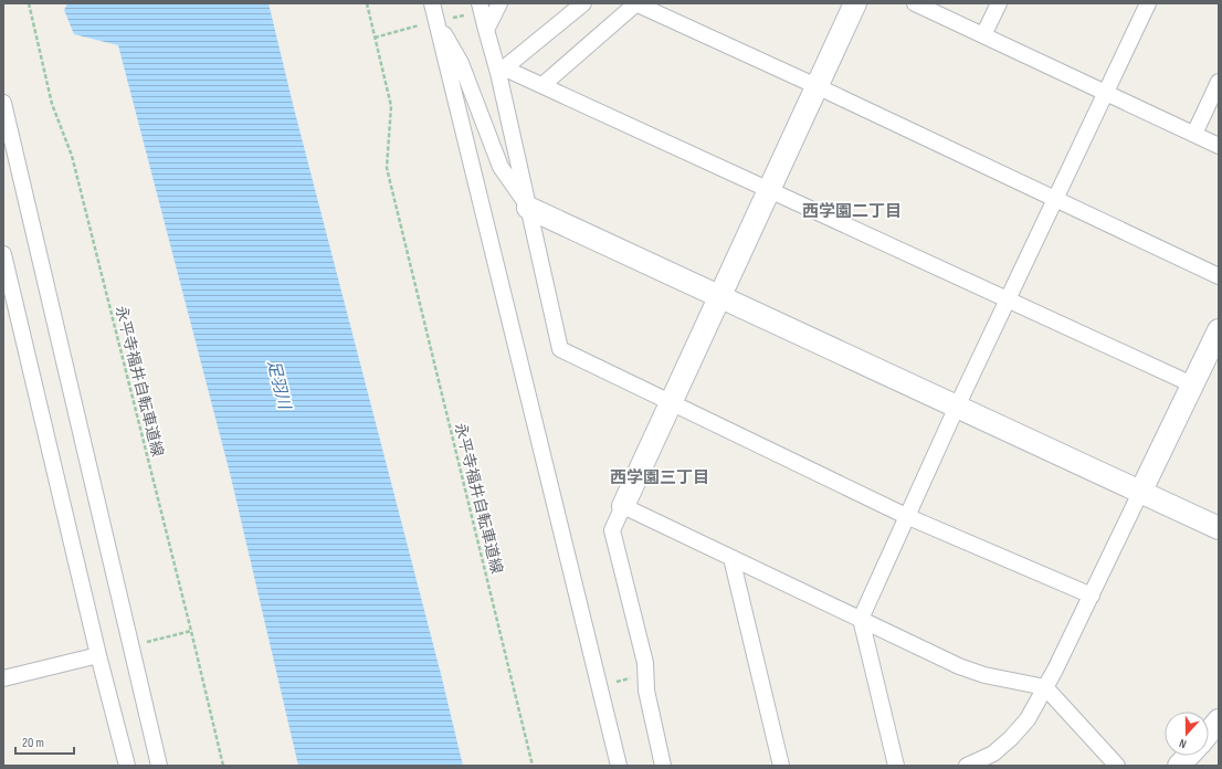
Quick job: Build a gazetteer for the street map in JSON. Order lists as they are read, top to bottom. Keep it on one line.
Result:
{"streets":{"path":["永平寺福井自転車道線"]},"districts":["西学園二丁目","西学園三丁目"],"water":["足羽川"],"scale_bar":"20 m","north":"bottom"}
